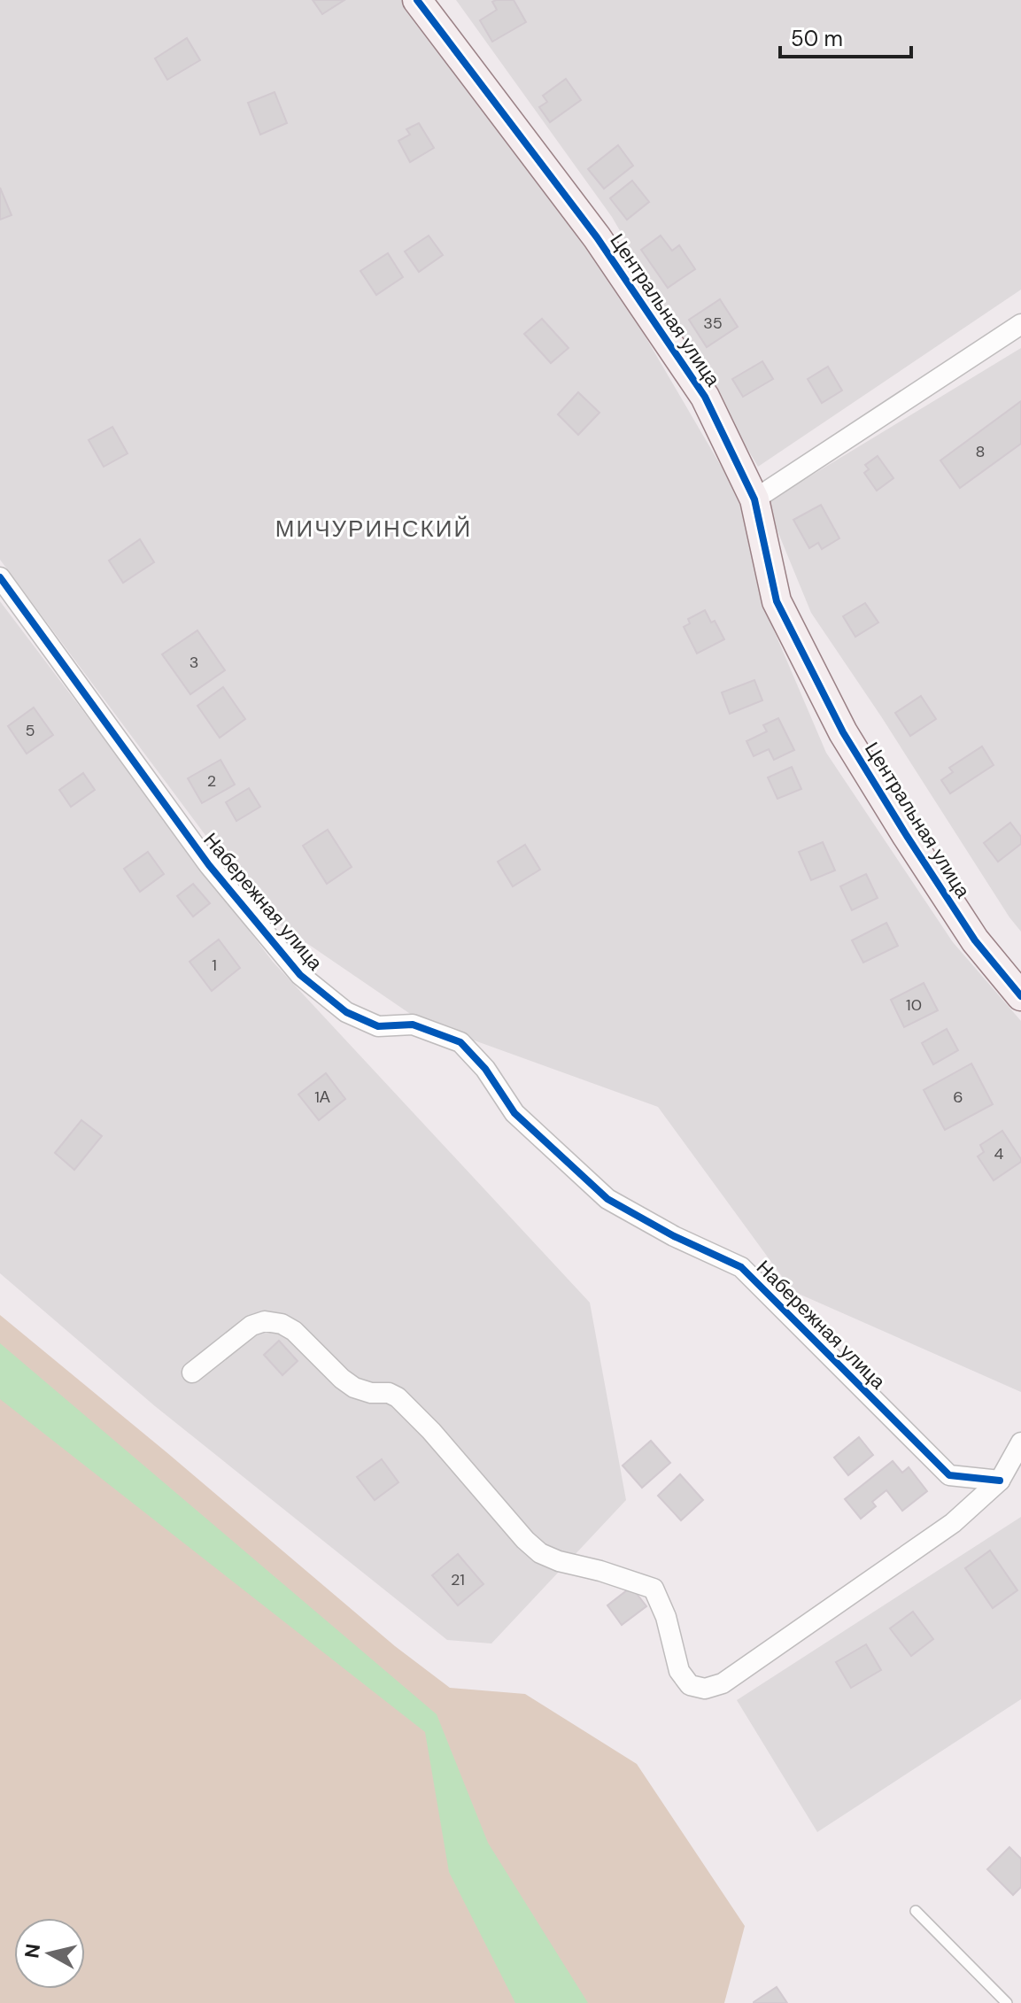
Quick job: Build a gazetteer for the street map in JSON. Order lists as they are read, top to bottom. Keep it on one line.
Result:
{"streets":{"street":["Центральная улица","Набережная улица"]},"districts":["МИЧУРИНСКИЙ"],"house_numbers":["35","8","3","5","2","1","10","1А","6","4","21"],"scale_bar":"50 m","north":"left"}
